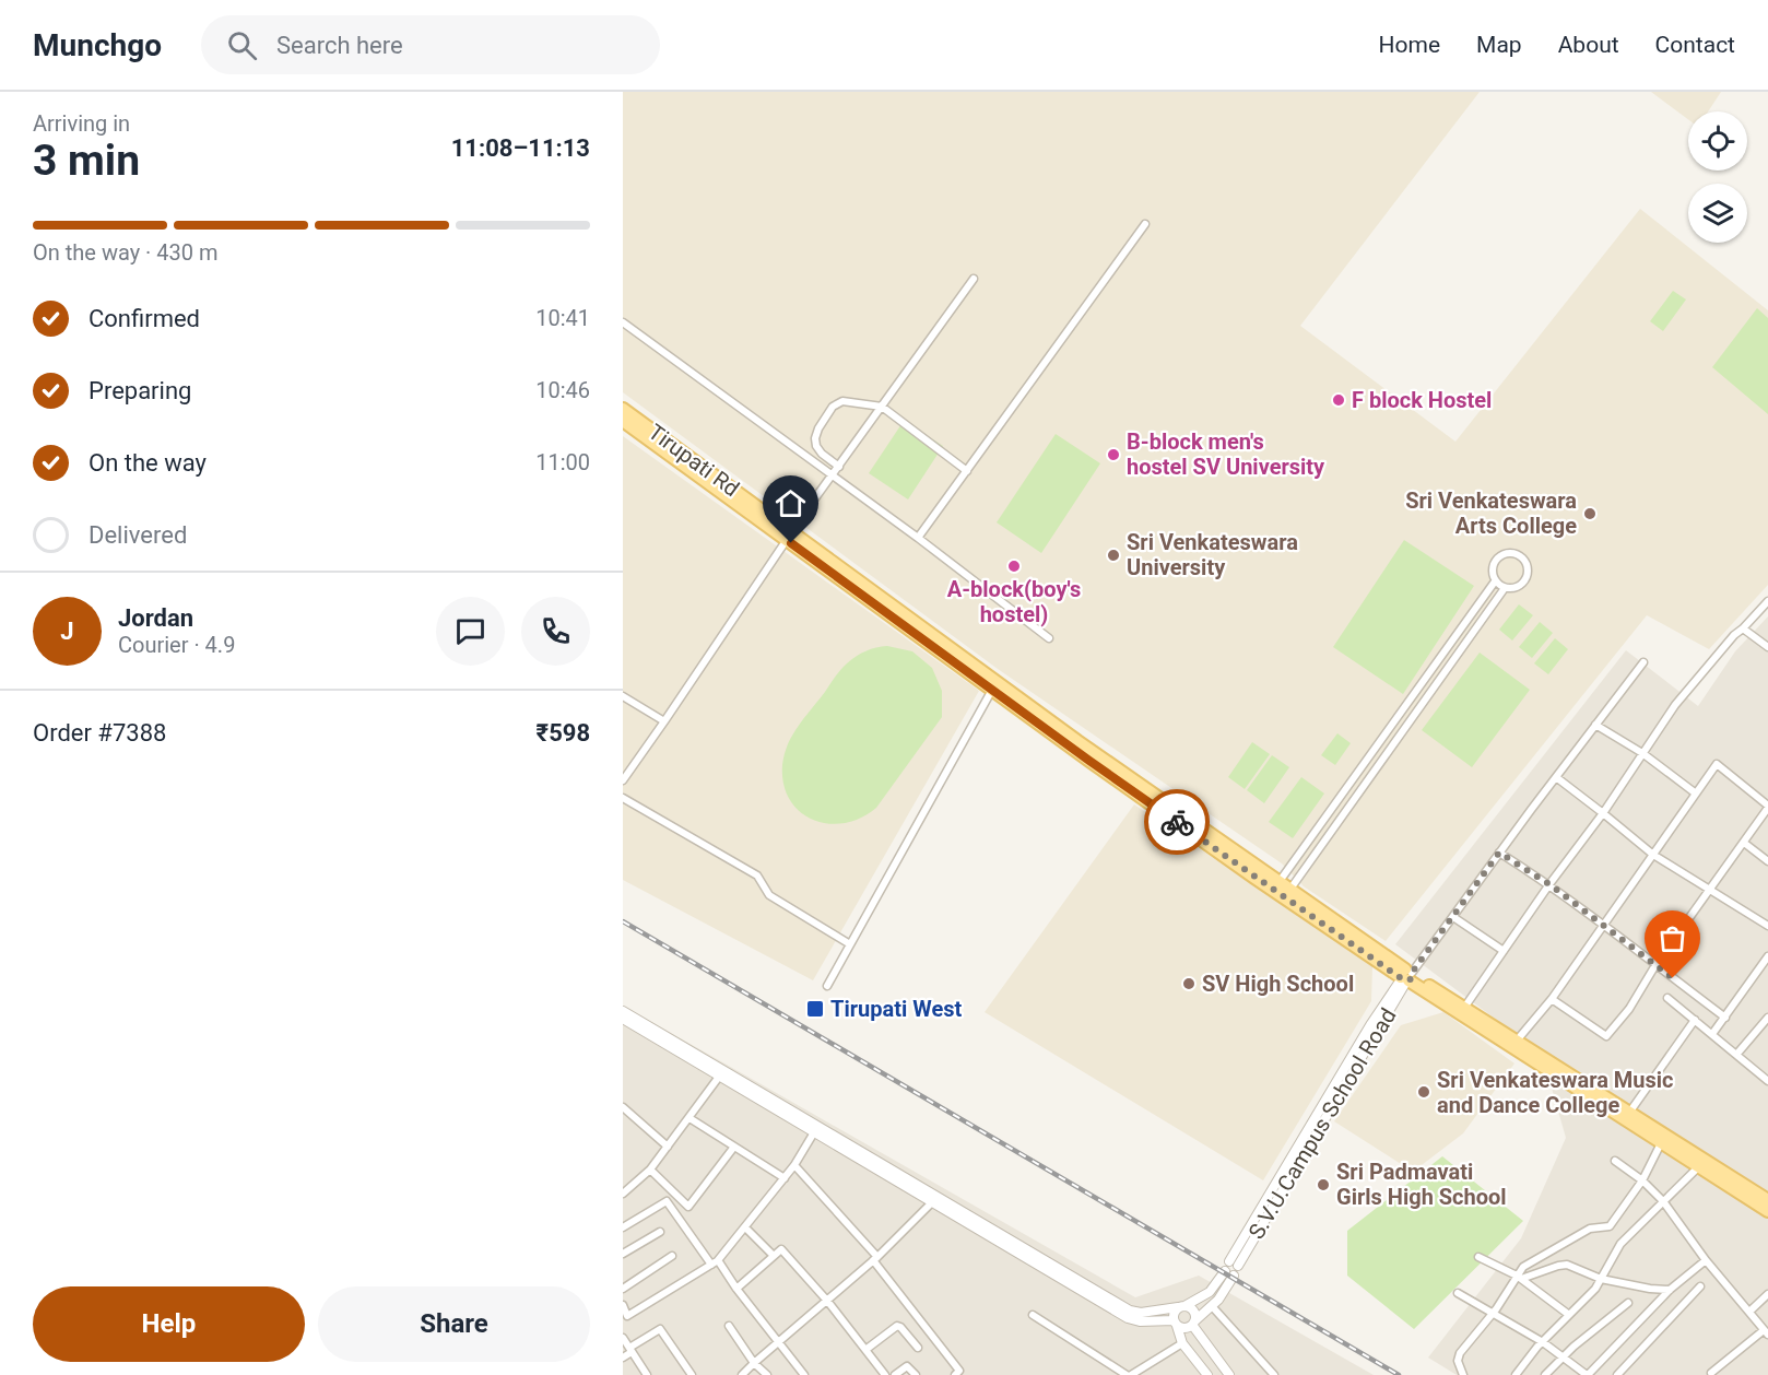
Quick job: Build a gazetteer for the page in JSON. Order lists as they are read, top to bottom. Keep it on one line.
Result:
{"streets":{"main road":["Tirupati Rd"],"street":["S.V.U.Campus School Road"]},"crossings":[["Tirupati Rd","S.V.U.Campus School Road"]],"places":{"other":["F block Hostel","B-block men's hostel SV University","Sri Venkateswara Arts College","Sri Venkateswara University","A-block(boy's hostel)","SV High School","Sri Venkateswara Music and Dance College","Sri Padmavati Girls High School"],"transit":["Tirupati West"]},"page":{"header":"Munchgo","search":"Search here","nav":["Home","Map","About","Contact"],"heading":["3 min","Arriving in","11:08–11:13"],"panel":["Jordan","Courier · 4.9","Order #7388","₹598"],"bar":"On the way · 430 m","list":[["Confirmed","10:41"],["Preparing","10:46"],["On the way","11:00"],"Delivered"],"round":"J","buttons":["Help","Share"]}}
